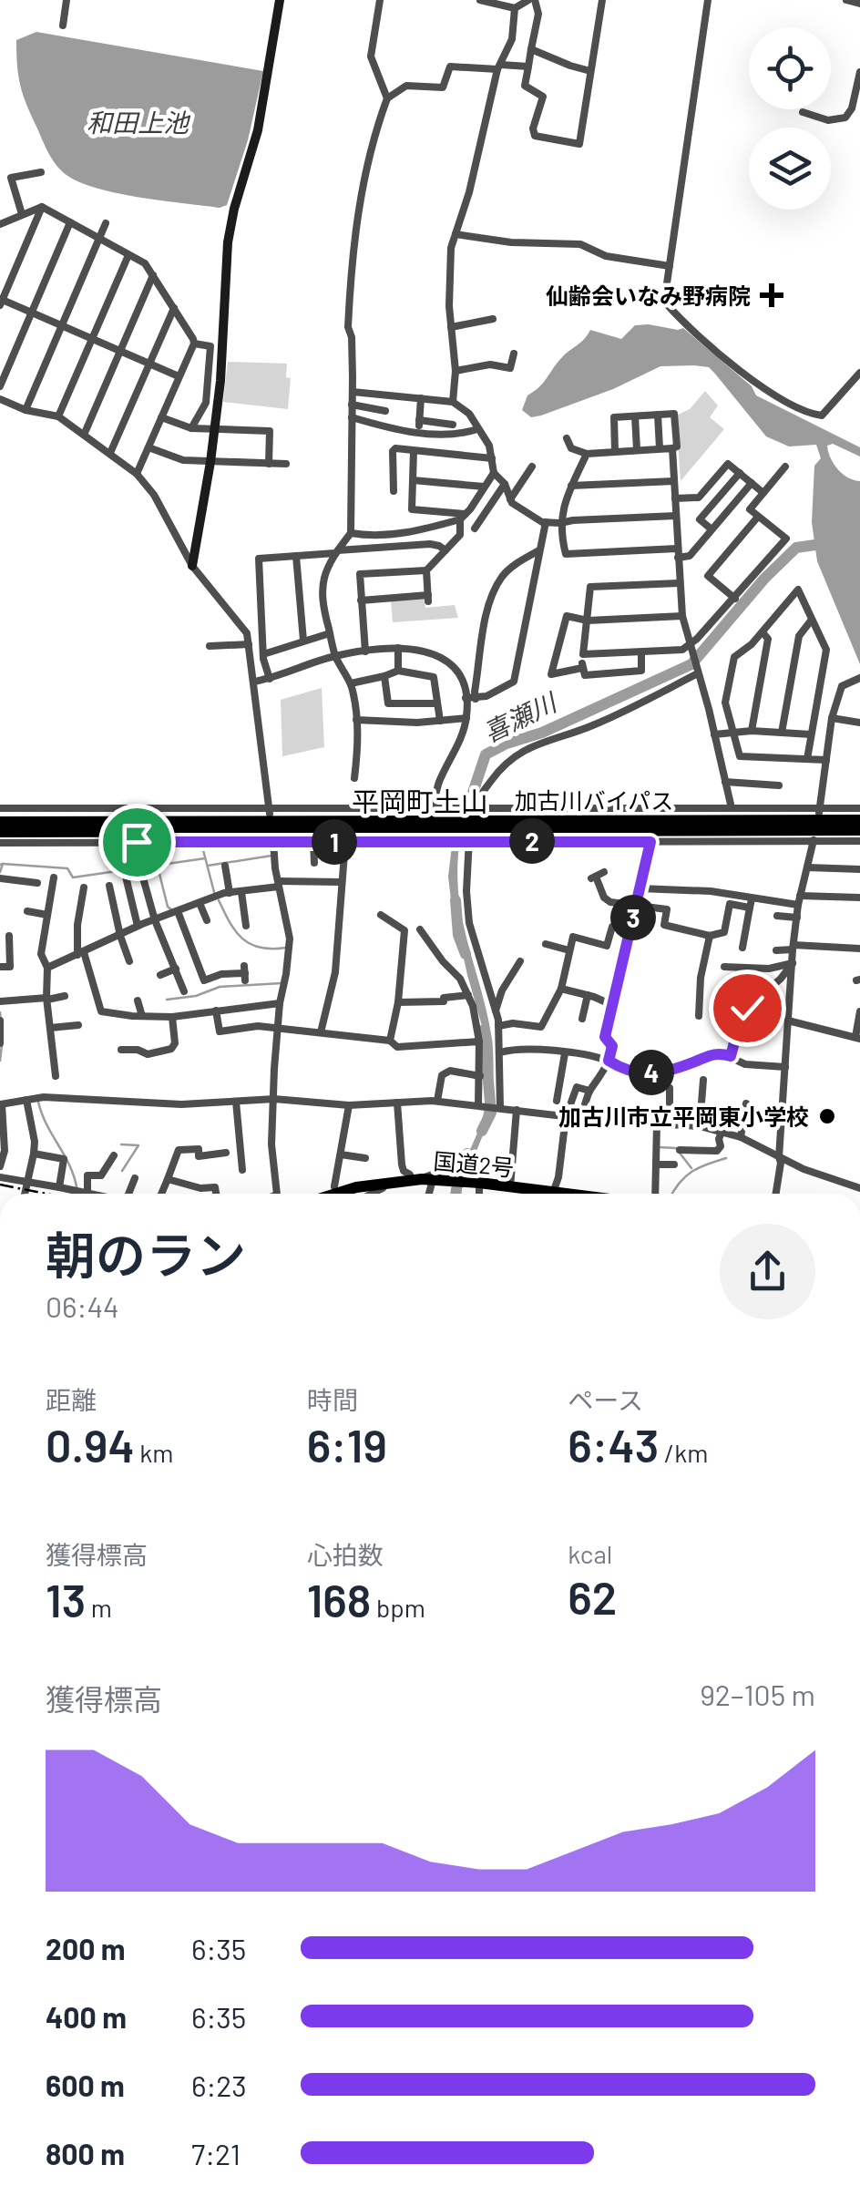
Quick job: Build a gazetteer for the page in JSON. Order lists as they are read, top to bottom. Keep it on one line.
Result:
{"streets":{"highway":["加古川バイパス","国道2号"]},"districts":["平岡町土山"],"water":["和田上池","喜瀬川"],"places":{"health":["仙齢会いなみ野病院"],"other":["加古川市立平岡東小学校"]},"page":{"pins":["2","1","3","4"],"heading":["朝のラン","06:44"],"stats":[["距離","0.94 km"],["時間","6:19"],["ペース","6:43 /km"],["獲得標高","13 m"],["心拍数","168 bpm"],["kcal","62"]],"chart":["獲得標高","92–105 m"],"list":[{"name":"200 m","note":"6:35"},{"name":"400 m","note":"6:35"},{"name":"600 m","note":"6:23"},{"name":"800 m","note":"7:21"}]}}
